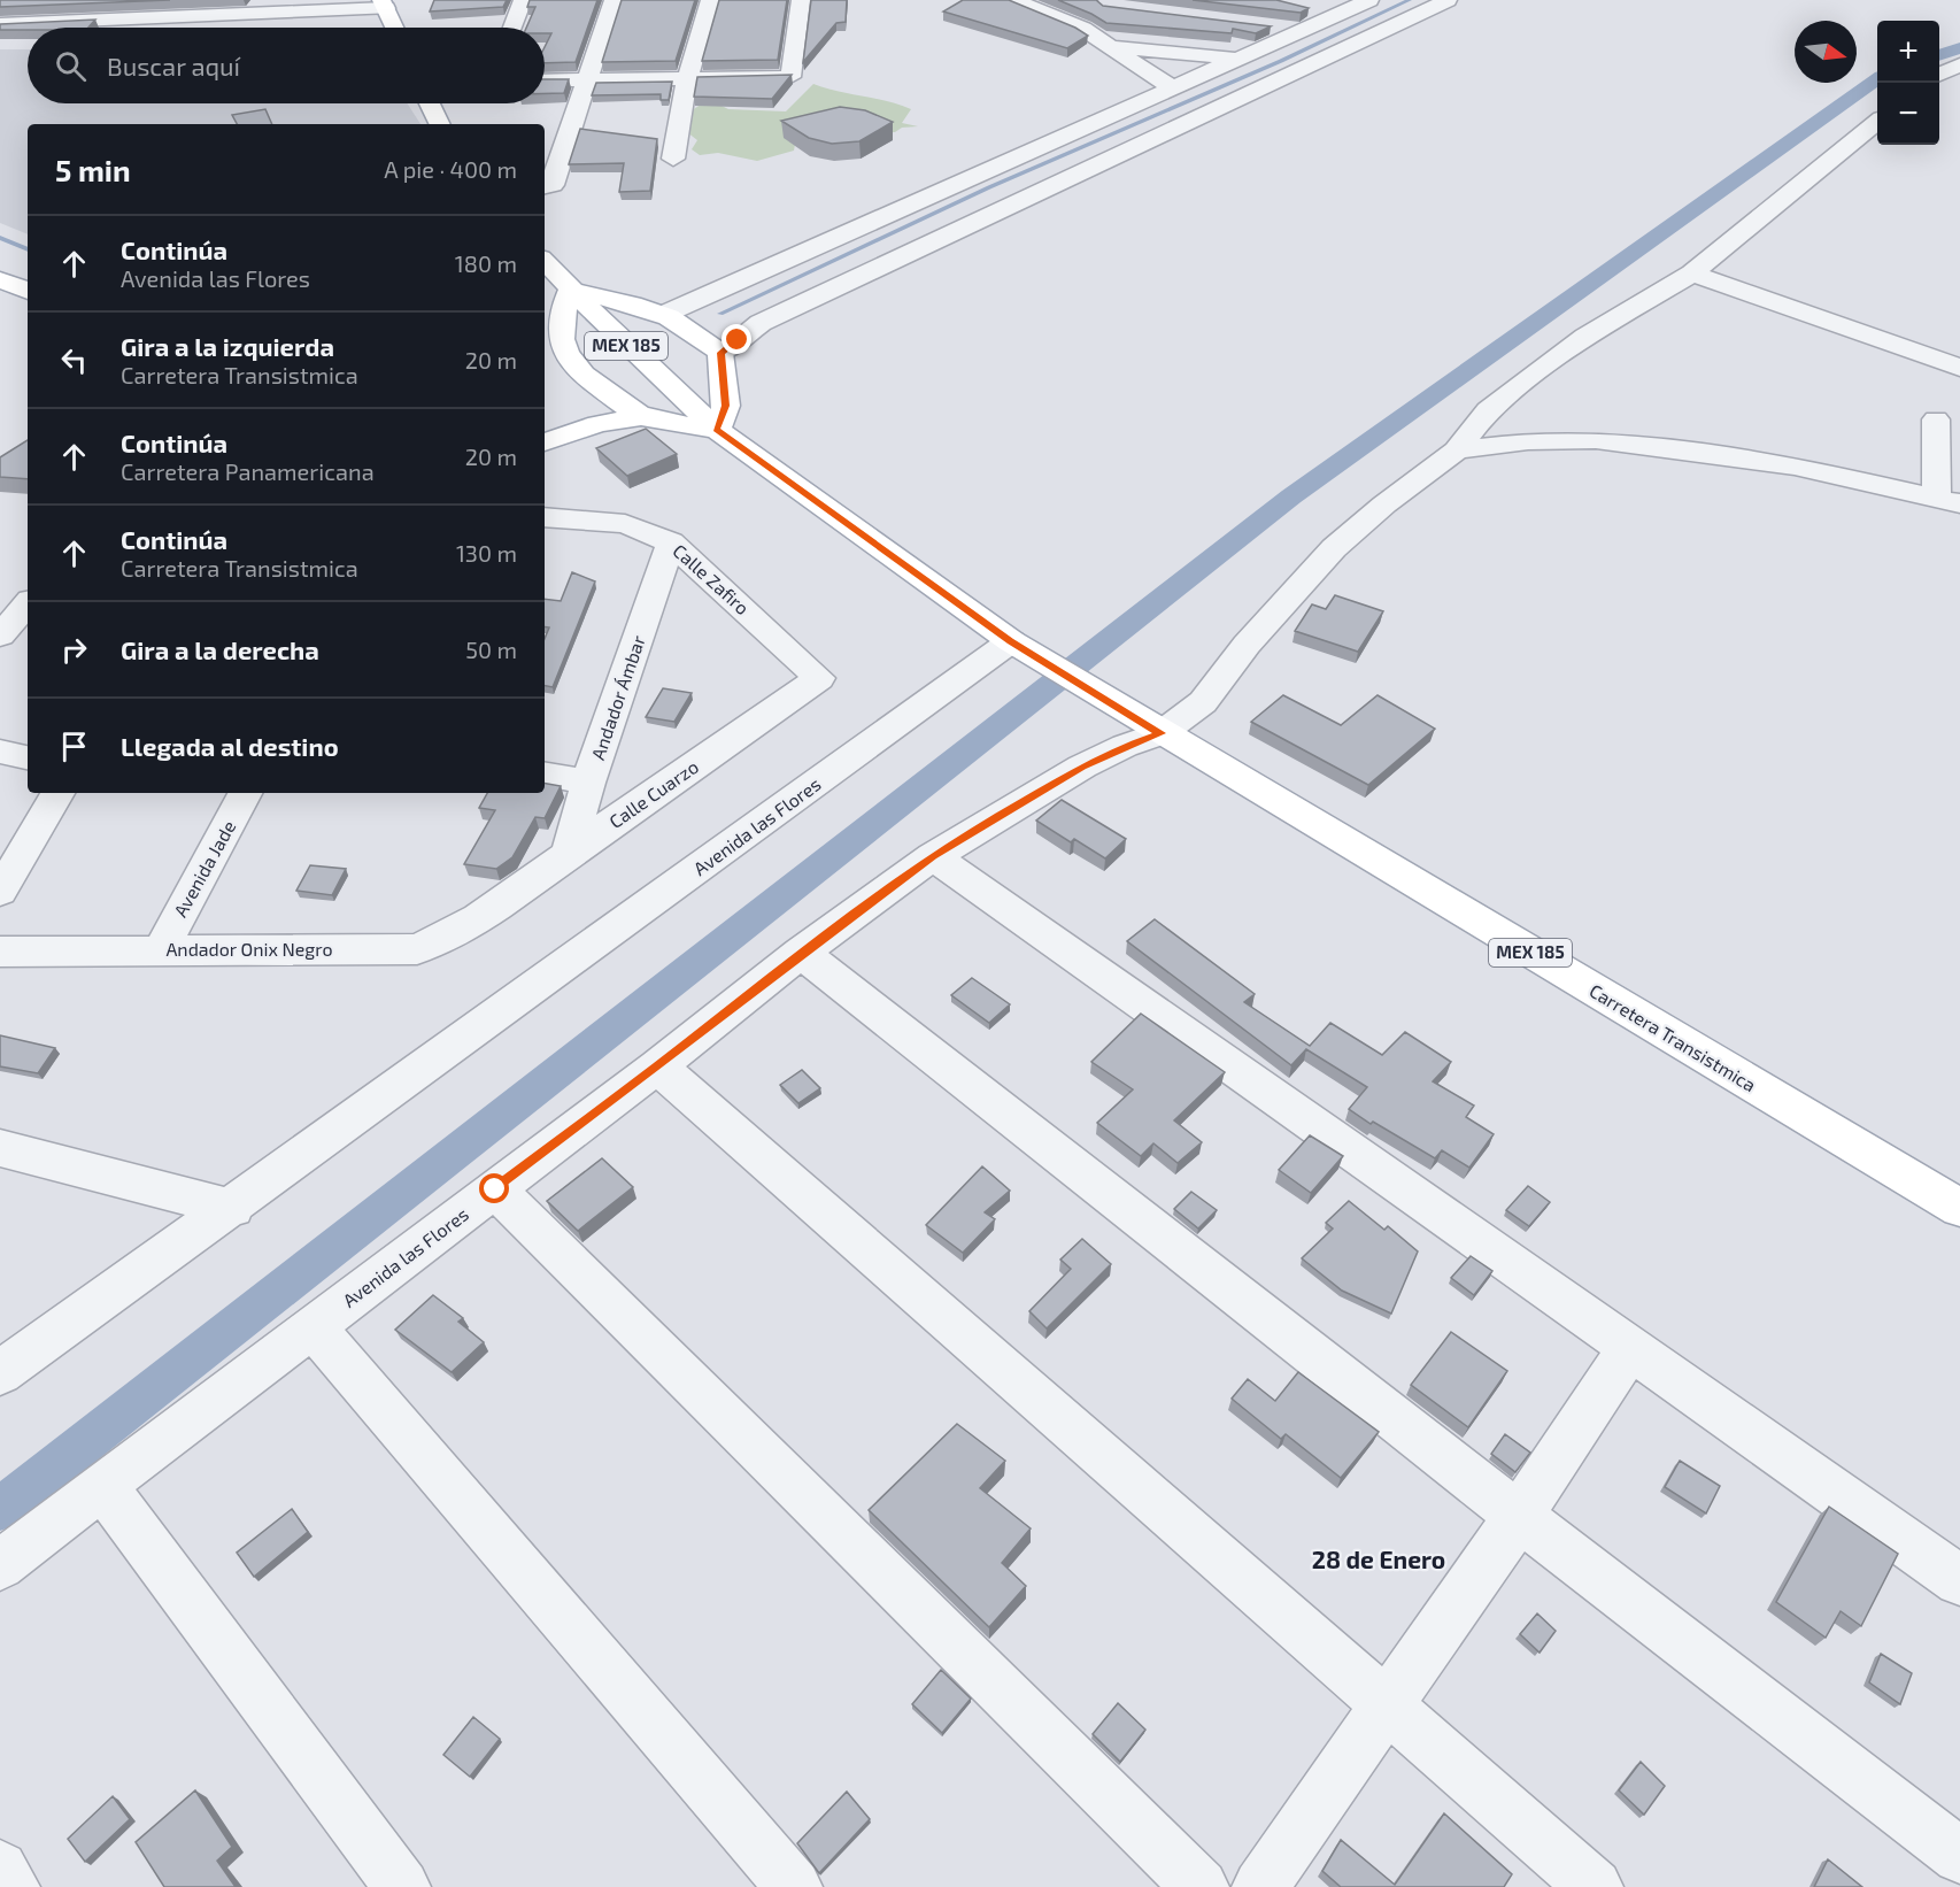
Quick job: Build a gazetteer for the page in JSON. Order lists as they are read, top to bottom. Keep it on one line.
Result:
{"streets":{"main road":["MEX 185","Carretera Transistmica"],"street":["Calle Zafiro","Andador Ámbar","Calle Cuarzo","Avenida las Flores","Avenida Jade","Andador Onix Negro"]},"crossings":[["MEX 185","Avenida las Flores"],["MEX 185","Carretera Transistmica"],["Calle Zafiro","Andador Ámbar"],["Calle Zafiro","Calle Cuarzo"],["Andador Ámbar","Calle Cuarzo"],["Calle Cuarzo","Andador Onix Negro"],["Avenida las Flores","Carretera Transistmica"],["Avenida Jade","Andador Onix Negro"]],"districts":["28 de Enero"],"north":"right","page":{"map_buttons":["+","−"],"search":"Buscar aquí","heading":["5 min","A pie · 400 m"],"list":[["Continúa","Avenida las Flores","180 m"],["Gira a la izquierda","Carretera Transistmica","20 m"],["Continúa","Carretera Panamericana","20 m"],["Continúa","Carretera Transistmica","130 m"],["Gira a la derecha","50 m"],"Llegada al destino"]}}
